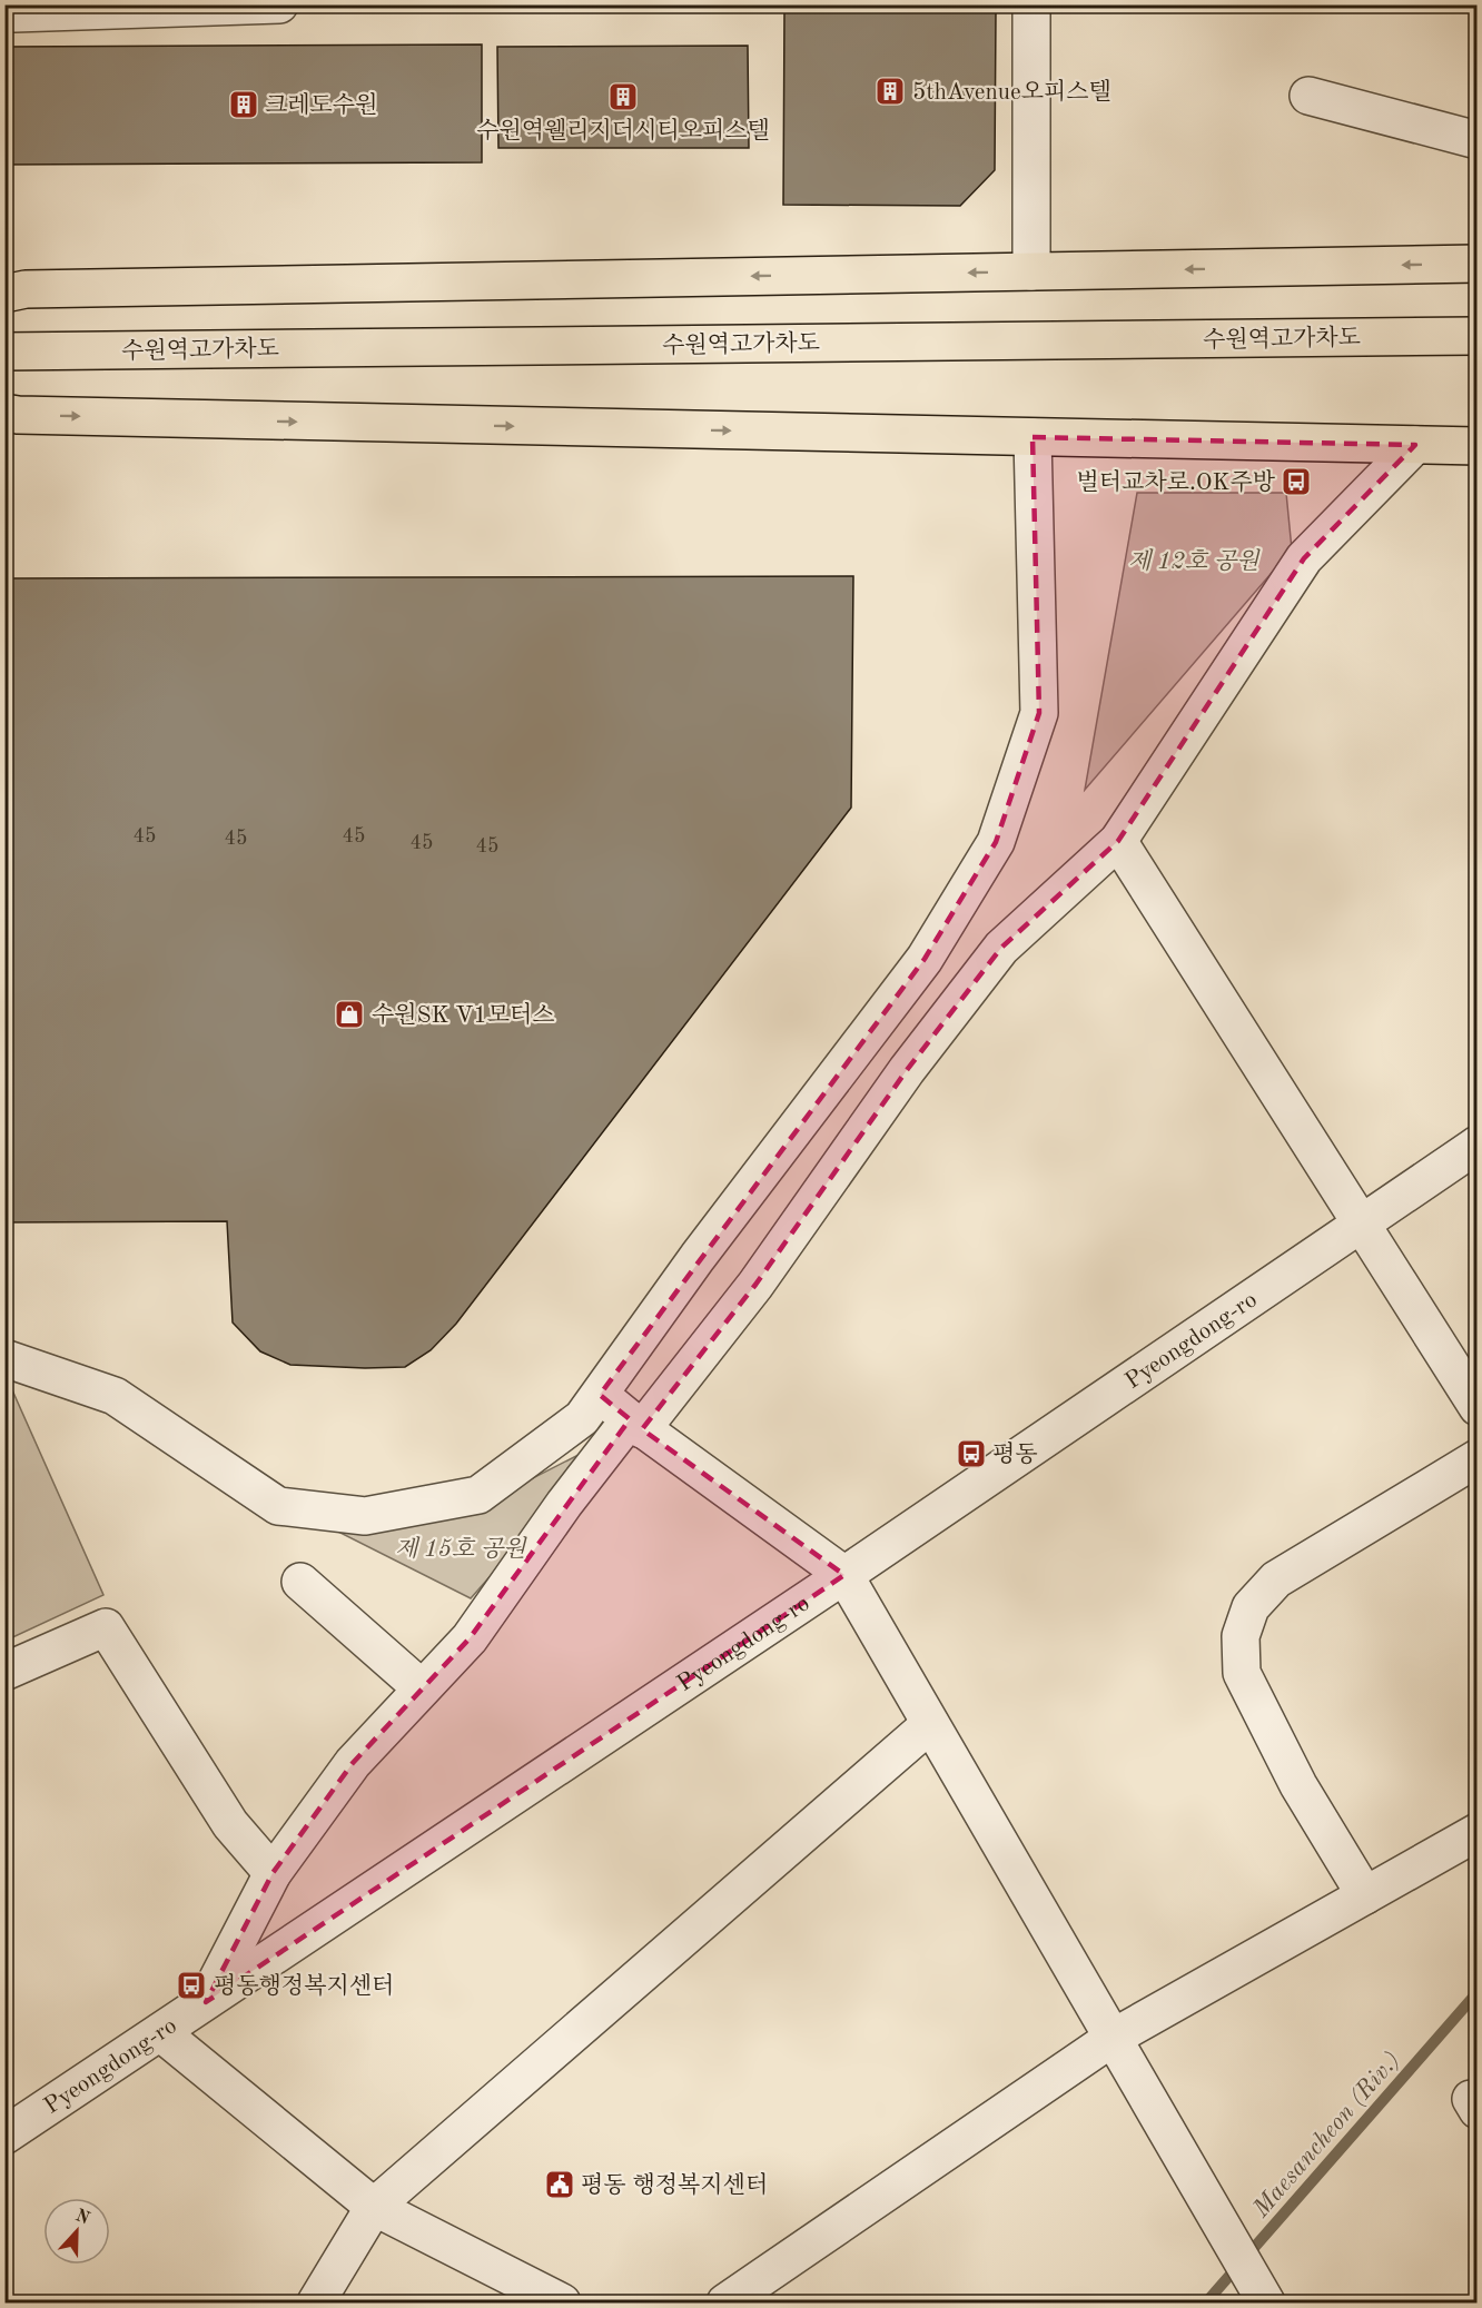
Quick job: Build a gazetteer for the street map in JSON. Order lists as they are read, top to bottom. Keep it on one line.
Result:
{"streets":{"main road":["수원역고가차도"],"street":["Pyeongdong-ro"]},"water":["Maesancheon (Riv.)"],"parks":["제 12호 공원","제 15호 공원"],"places":{"building":["5thAvenue오피스텔","수원역웰리지더시티오피스텔","크레도수원"],"bus stop":["벌터교차로.OK주방","평동","평동행정복지센터"],"shop":["수원SK V1모터스"],"public building":["평동 행정복지센터"]},"house_numbers":["45","45","45","45","45"],"north":"top"}
